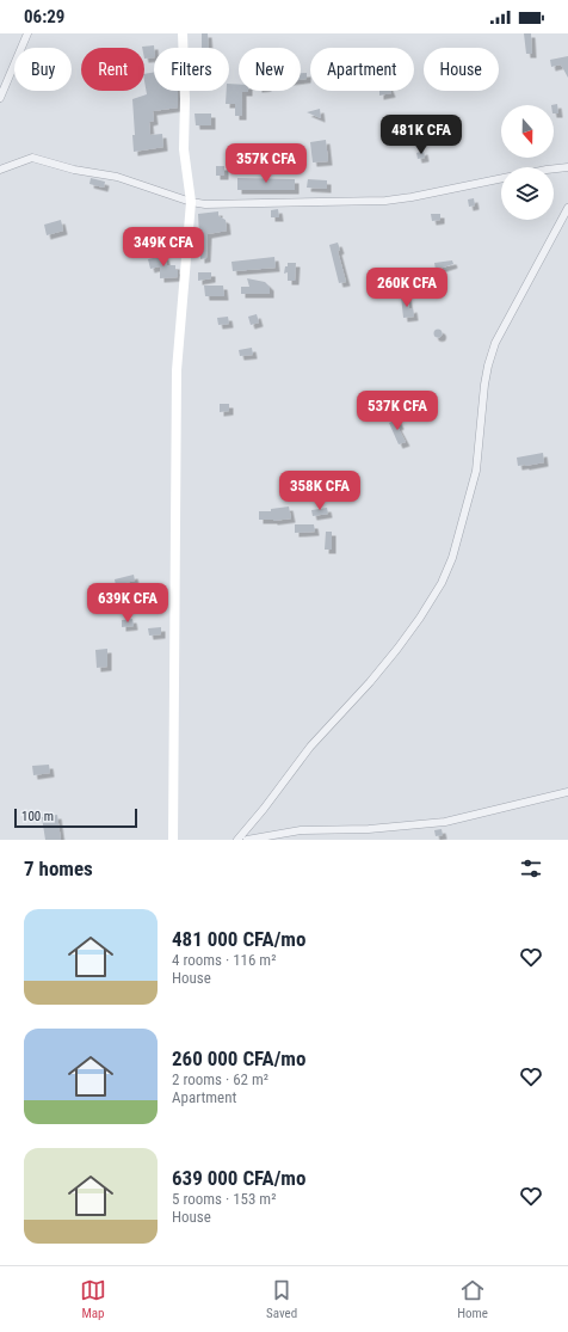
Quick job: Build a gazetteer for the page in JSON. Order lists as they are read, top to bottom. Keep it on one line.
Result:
{"scale_bar":"100 m","north":"bottom","page":{"status":"06:29","chip":["Buy","Rent","Filters","New","Apartment","House"],"price":["481K CFA","357K CFA","349K CFA","260K CFA","537K CFA","358K CFA","639K CFA"],"scale":"100 m","heading":"7 homes","list":[{"name":"481 000 CFA/mo","note":"4 rooms · 116 m² · House"},{"name":"260 000 CFA/mo","note":"2 rooms · 62 m² · Apartment"},{"name":"639 000 CFA/mo","note":"5 rooms · 153 m² · House"}],"tabs":["Map","Saved","Home"]}}
